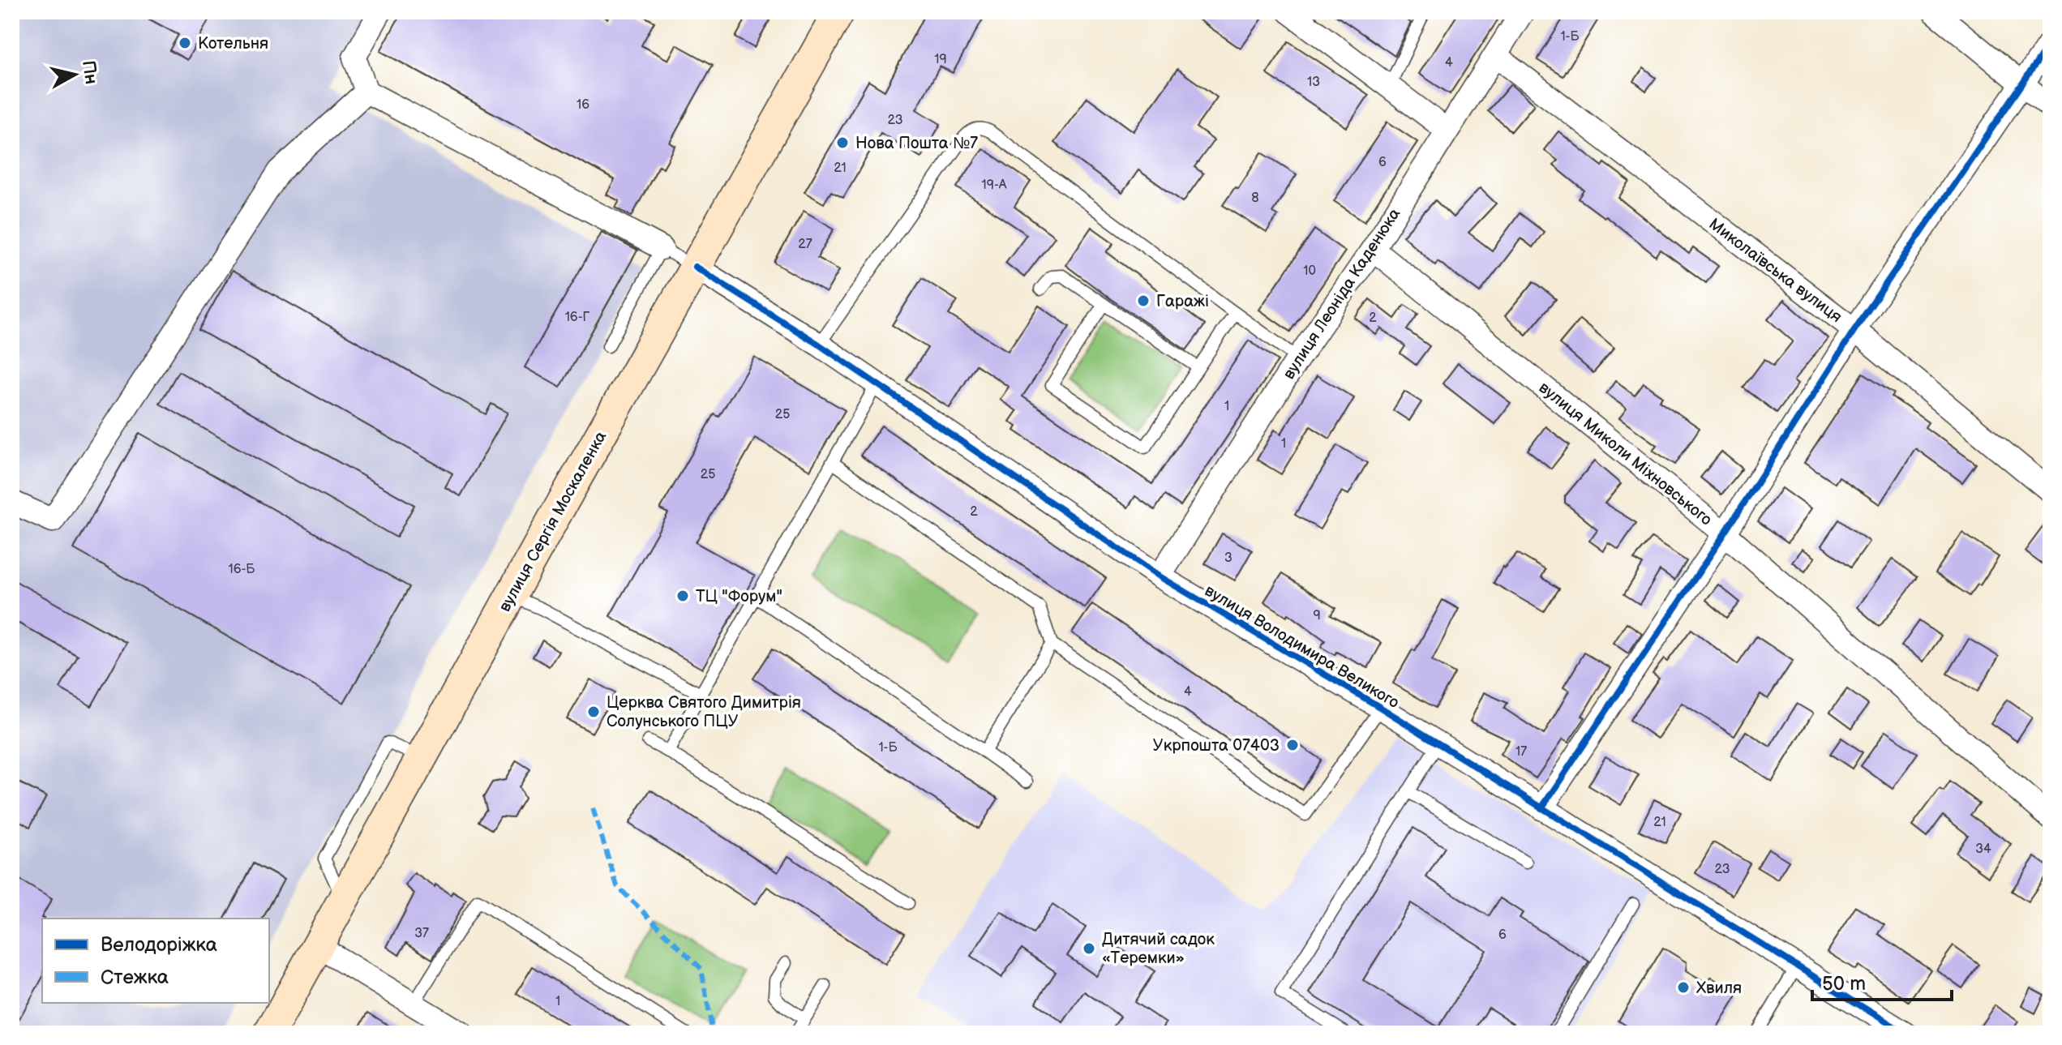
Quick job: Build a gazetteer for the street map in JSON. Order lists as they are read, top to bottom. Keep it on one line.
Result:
{"streets":{"main road":["вулиця Сергія Москаленка"],"street":["Миколаївська вулиця","вулиця Леоніда Каденюка","вулиця Миколи Міхновського","вулиця Володимира Великого"]},"crossings":[["Миколаївська вулиця","вулиця Леоніда Каденюка"],["вулиця Леоніда Каденюка","вулиця Миколи Міхновського"],["вулиця Леоніда Каденюка","вулиця Володимира Великого"],["вулиця Сергія Москаленка","вулиця Володимира Великого"]],"places":["Котельня","Нова Пошта №7","Гаражі","ТЦ \"Форум\"","Церква Святого Димитрія Солунського ПЦУ","Укрпошта 07403","Дитячий садок «Теремки»","Хвиля"],"house_numbers":["1-Б","19","4","13","16","23","6","21","19-А","8","27","10","16-Г","2","1","25","1","25","2","3","16-Б","9","4","1-Б","17","21","34","23","37","6","1"],"legend":["Велодоріжка","Стежка"],"scale_bar":"50 m","north":"right"}
